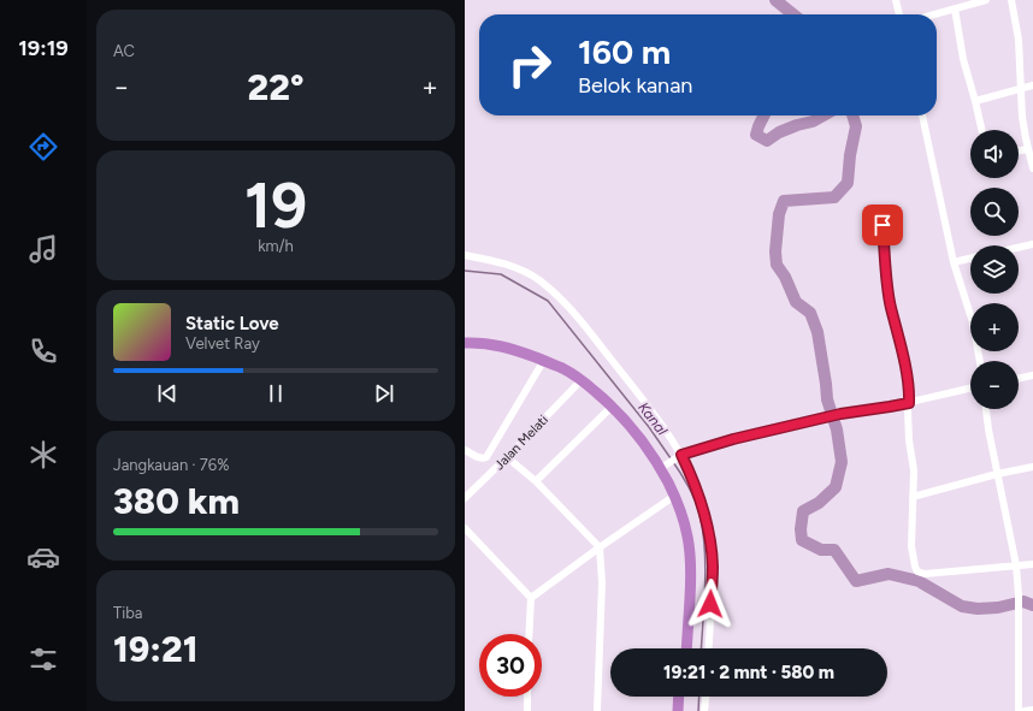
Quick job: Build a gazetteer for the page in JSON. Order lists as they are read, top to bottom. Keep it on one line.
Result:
{"streets":{"street":["Jalan Melati"]},"water":["Kanal"],"page":{"tabs":"19:19","tile":["AC",["19","km/h"],["Jangkauan · 76%","380 km"],["Tiba","19:21"]],"turn":["160 m","Belok kanan"],"heat":["−","22°","+"],"map_buttons":["+","−"],"song":["Static Love","Velvet Ray"],"limit":"30","trip":"19:21 · 2 mnt · 580 m"}}
